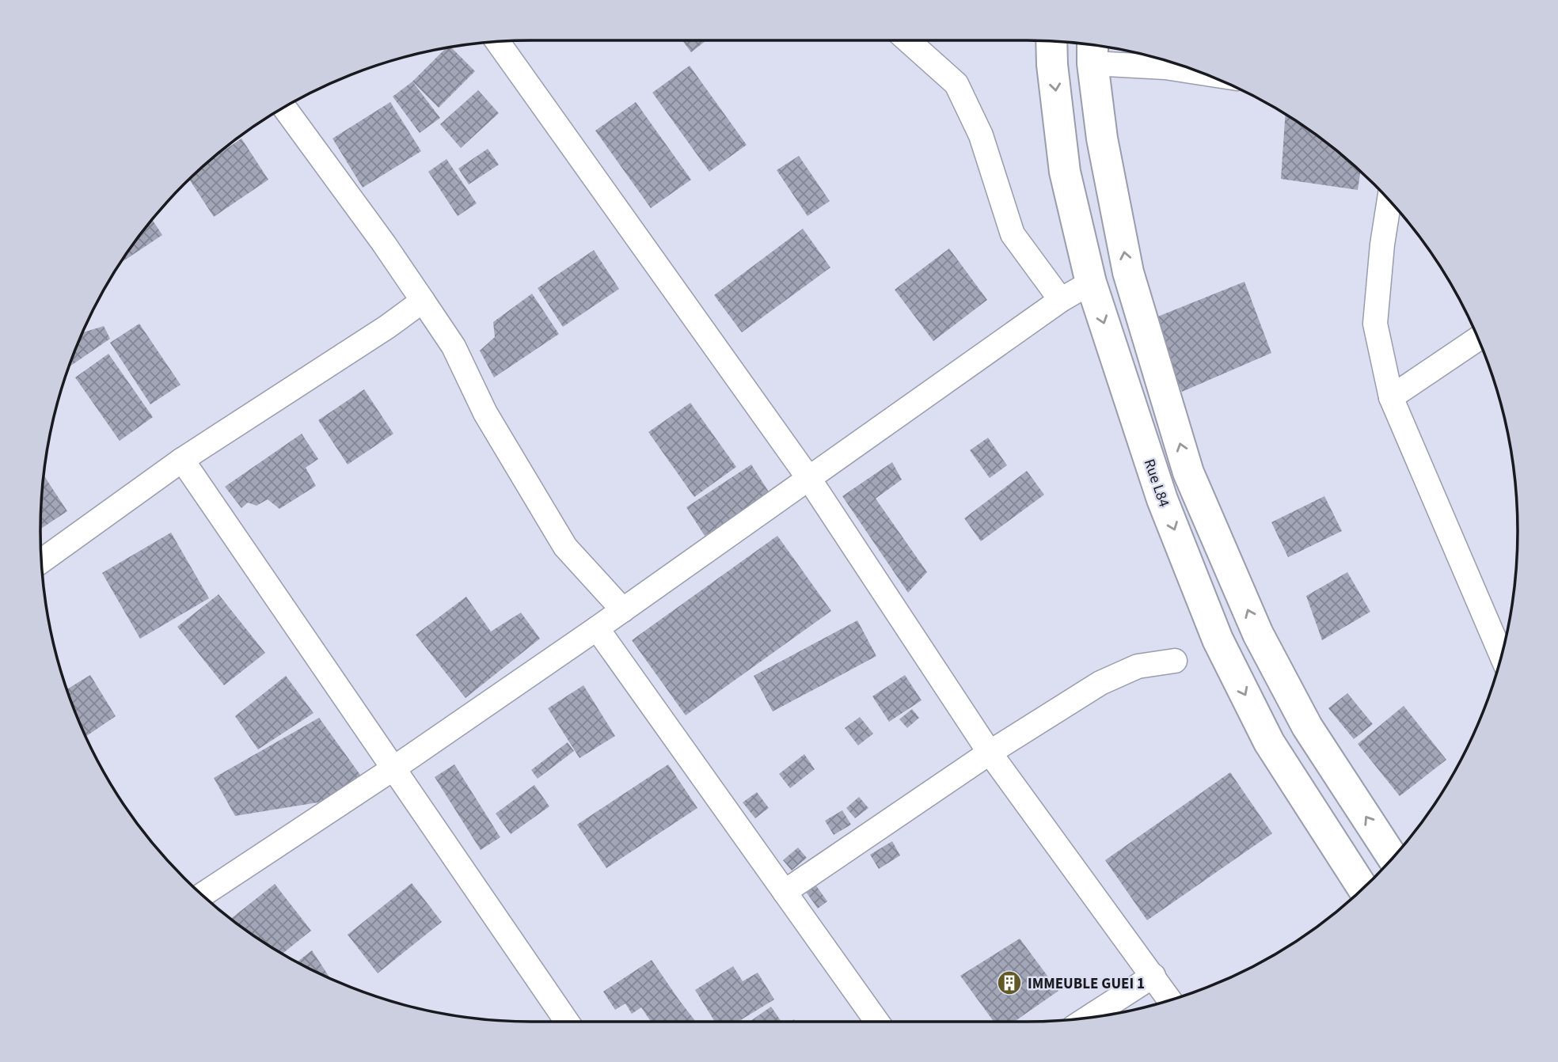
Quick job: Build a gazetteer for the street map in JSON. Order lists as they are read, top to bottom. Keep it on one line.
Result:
{"streets":{"main road":["Rue L84"]},"places":{"building":["IMMEUBLE GUEI 1"]}}
